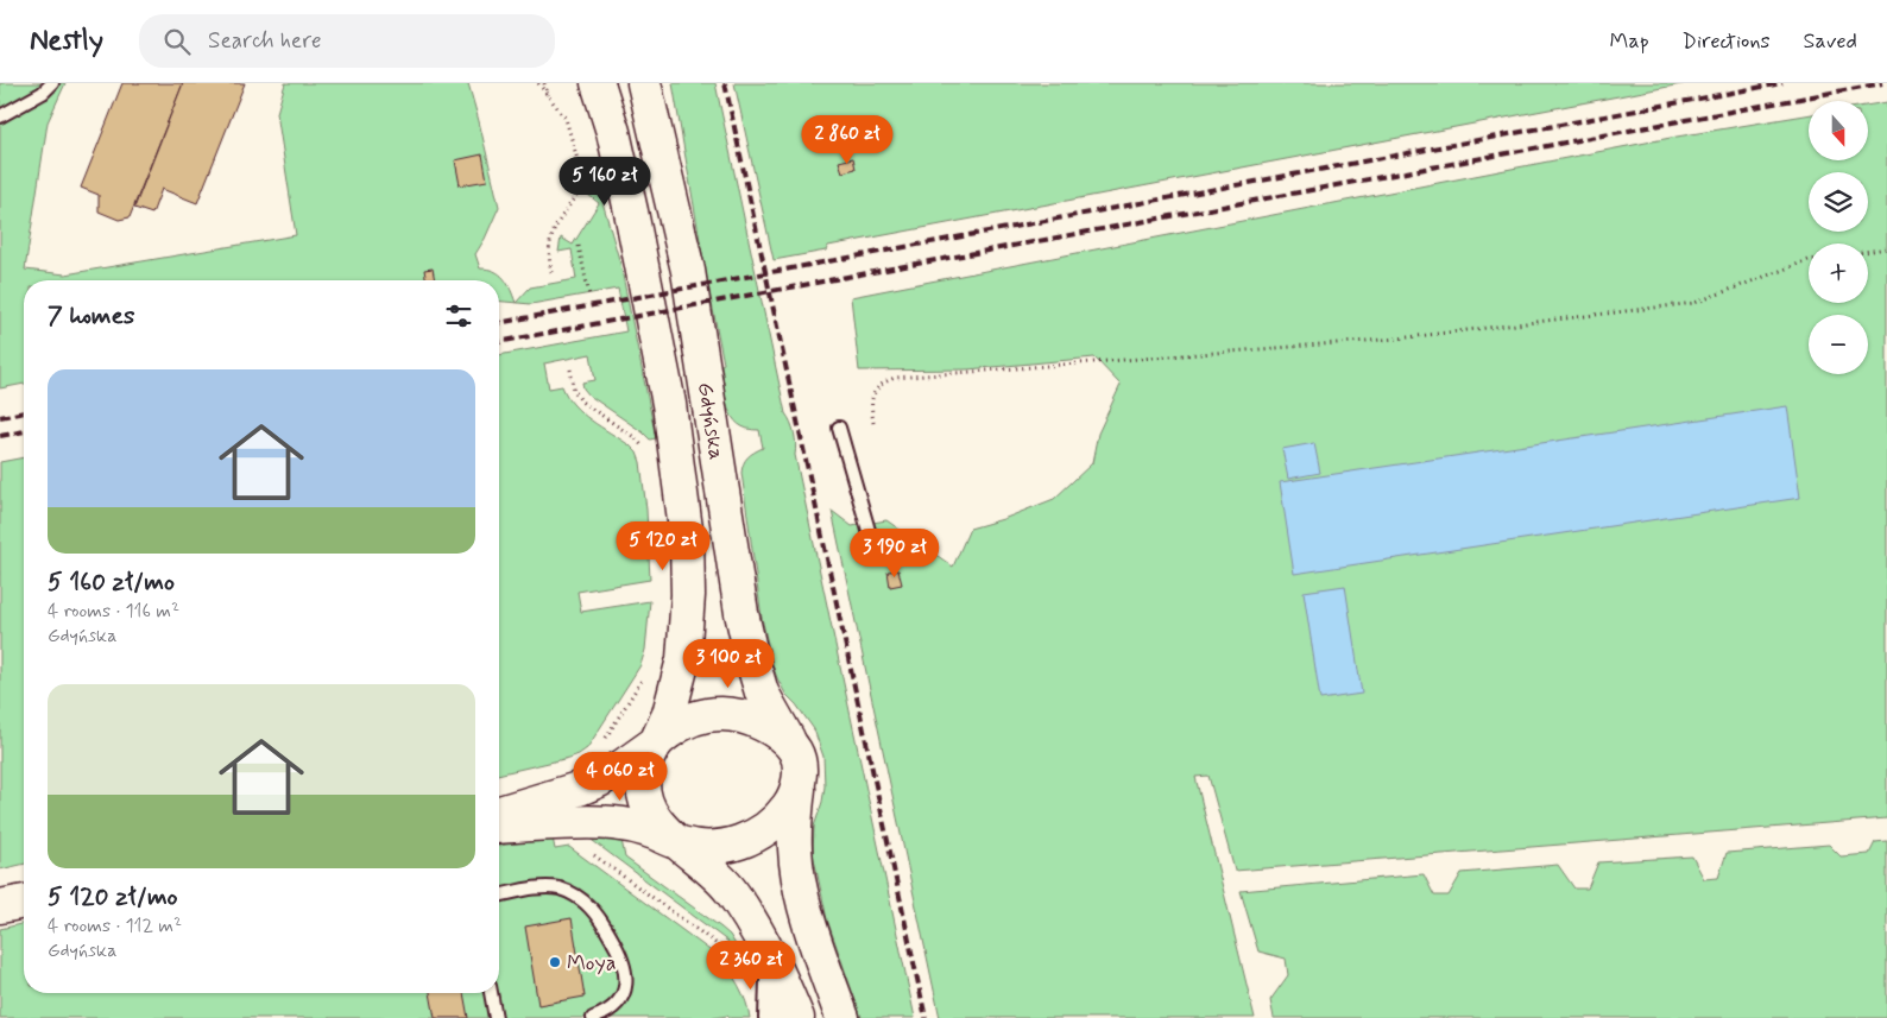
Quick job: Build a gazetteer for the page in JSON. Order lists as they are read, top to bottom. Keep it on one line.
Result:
{"streets":{"main road":["Gdyńska"]},"places":["Moya"],"north":"bottom","page":{"header":"Nestly","search":"Search here","nav":["Map","Directions","Saved"],"map_buttons":["+","−"],"price":["2 860 zł","5 160 zł","5 120 zł","3 190 zł","3 100 zł","4 060 zł","2 360 zł"],"heading":"7 homes","list":[{"name":"5 160 zł/mo","note":"4 rooms · 116 m² · Gdyńska"},{"name":"5 120 zł/mo","note":"4 rooms · 112 m² · Gdyńska"}]}}
